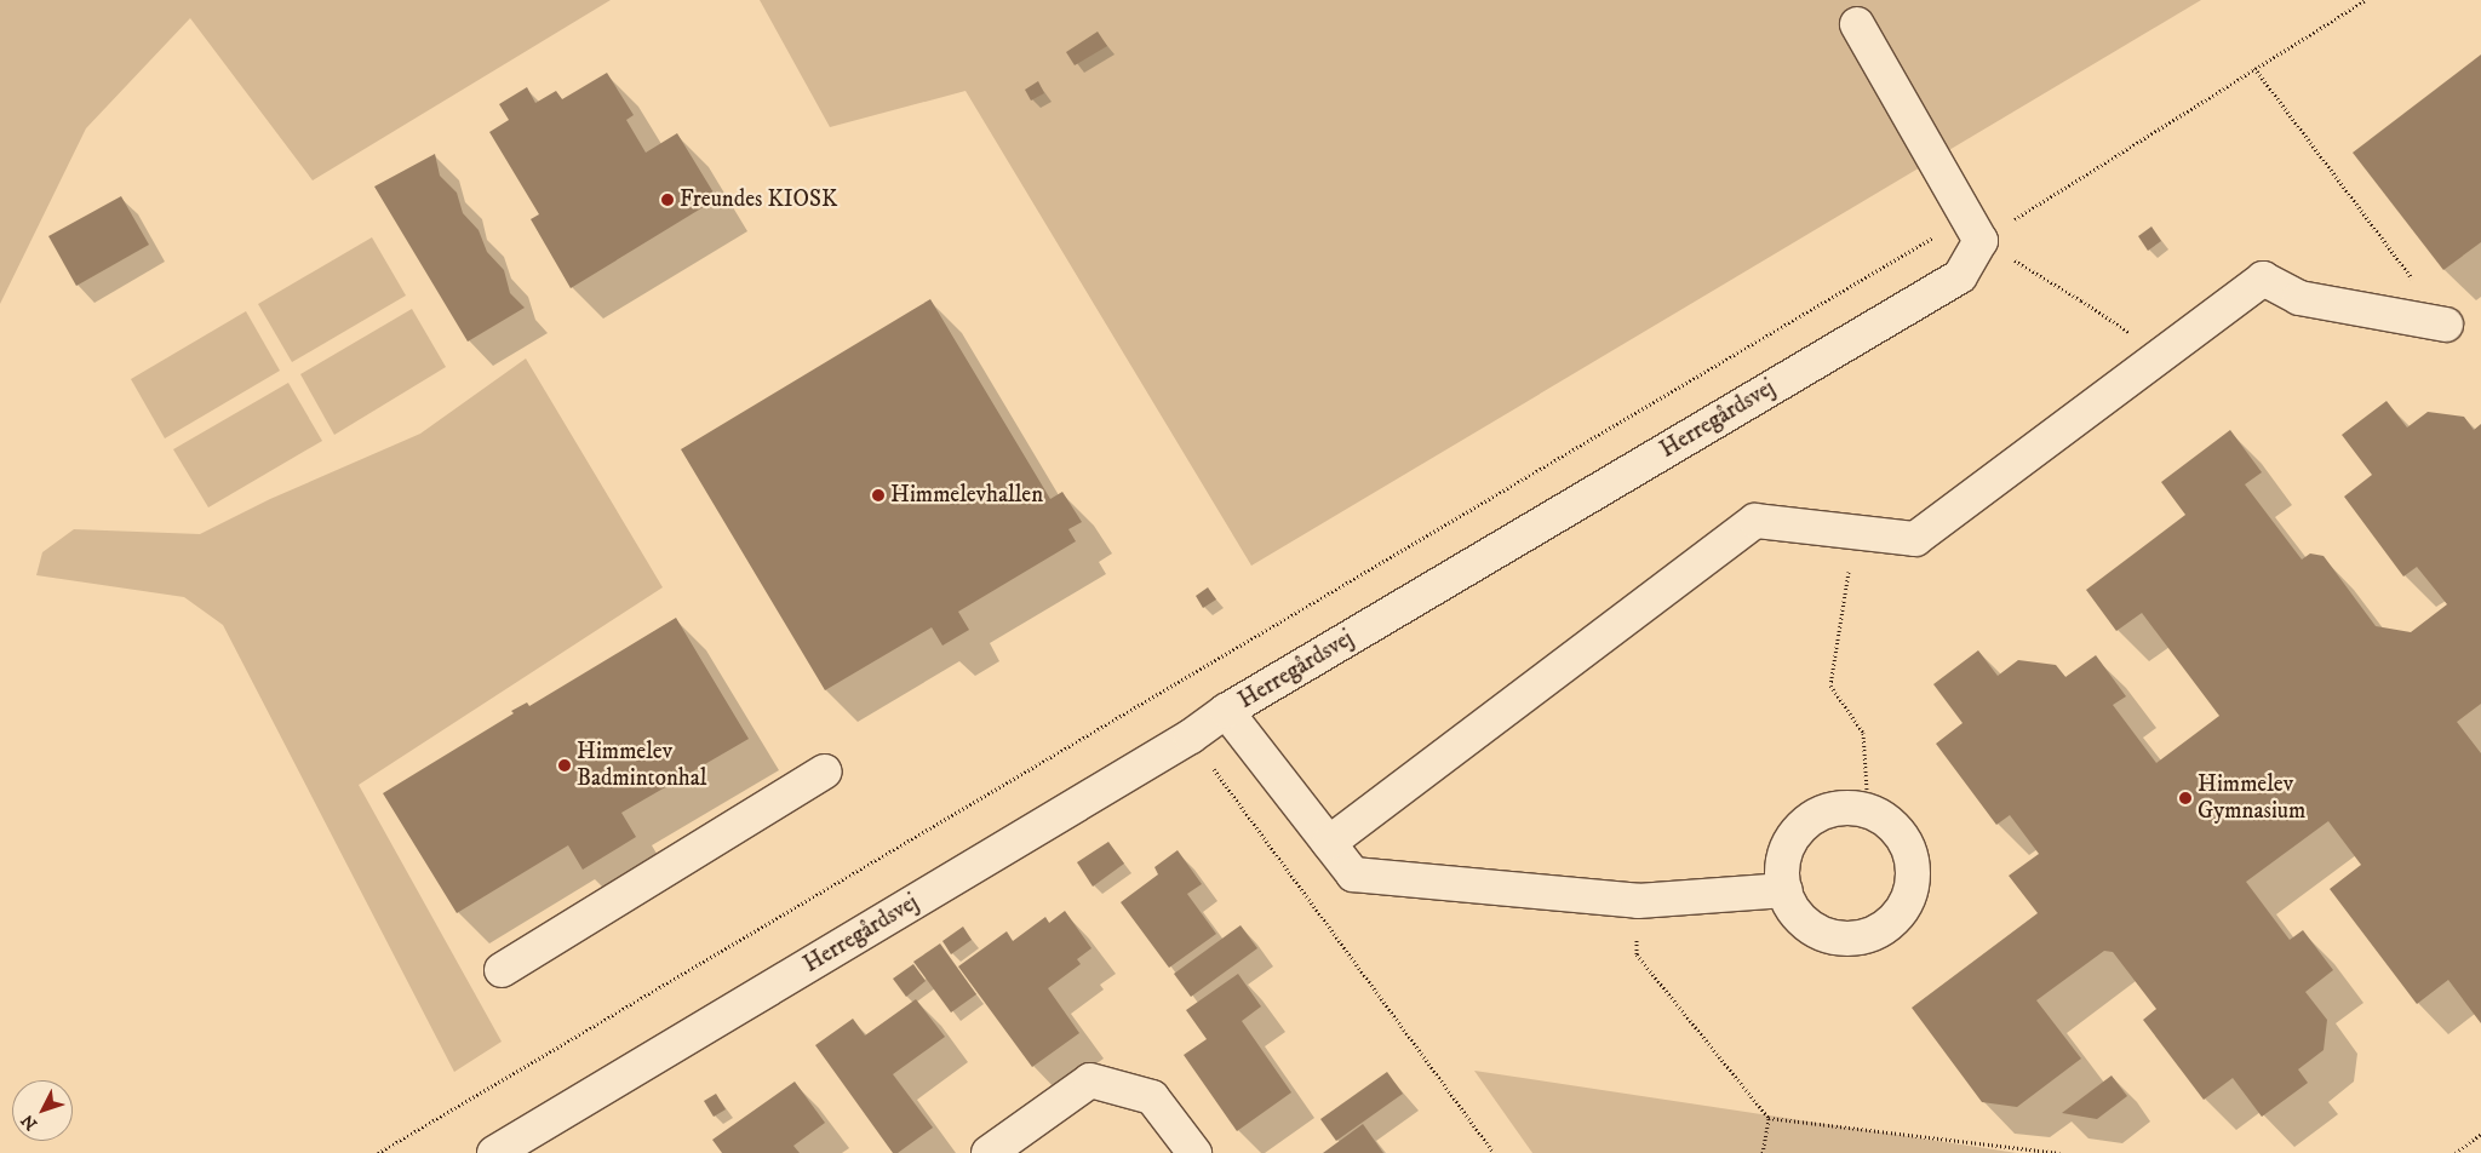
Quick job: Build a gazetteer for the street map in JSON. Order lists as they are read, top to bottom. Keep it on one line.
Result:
{"streets":{"street":["Herregårdsvej"]},"places":["Freundes KIOSK","Himmelevhallen","Himmelev Badmintonhal","Himmelev Gymnasium"],"north":"bottom left"}
